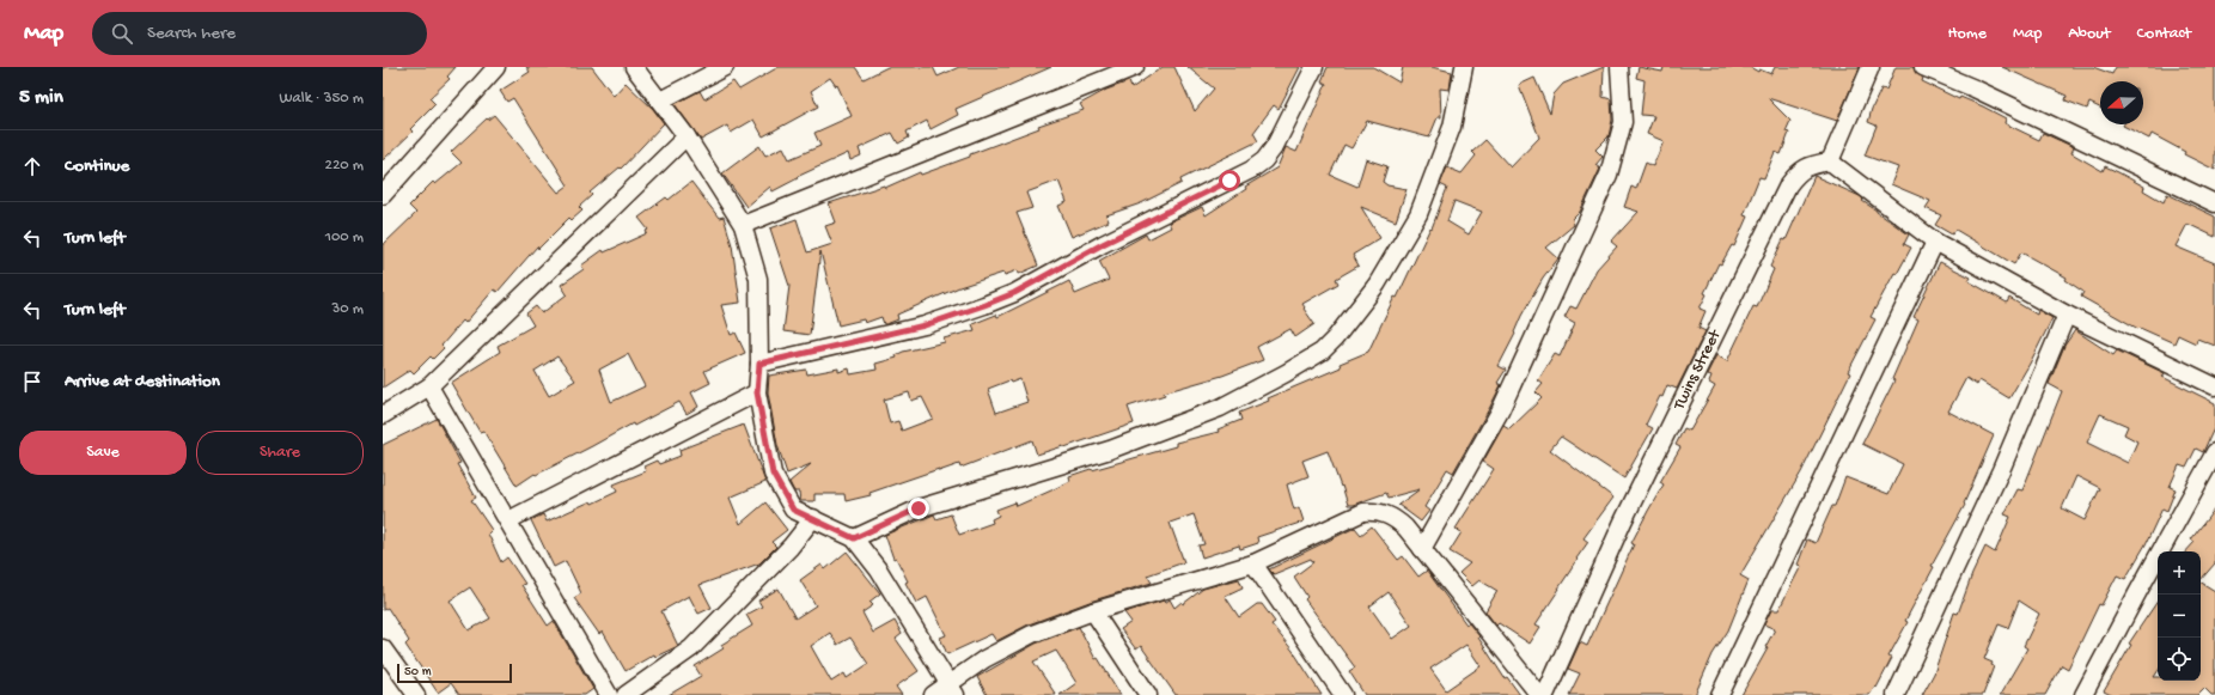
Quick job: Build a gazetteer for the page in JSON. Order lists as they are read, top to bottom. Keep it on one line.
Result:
{"streets":{"street":["Twins Street"]},"scale_bar":"50 m","north":"left","page":{"header":"Map","search":"Search here","nav":["Home","Map","About","Contact"],"heading":["5 min","Walk · 350 m"],"list":[["Continue","220 m"],["Turn left","100 m"],["Turn left","30 m"],"Arrive at destination"],"buttons":["Save","Share"],"map_buttons":["+","−"],"scale":"50 m"}}
